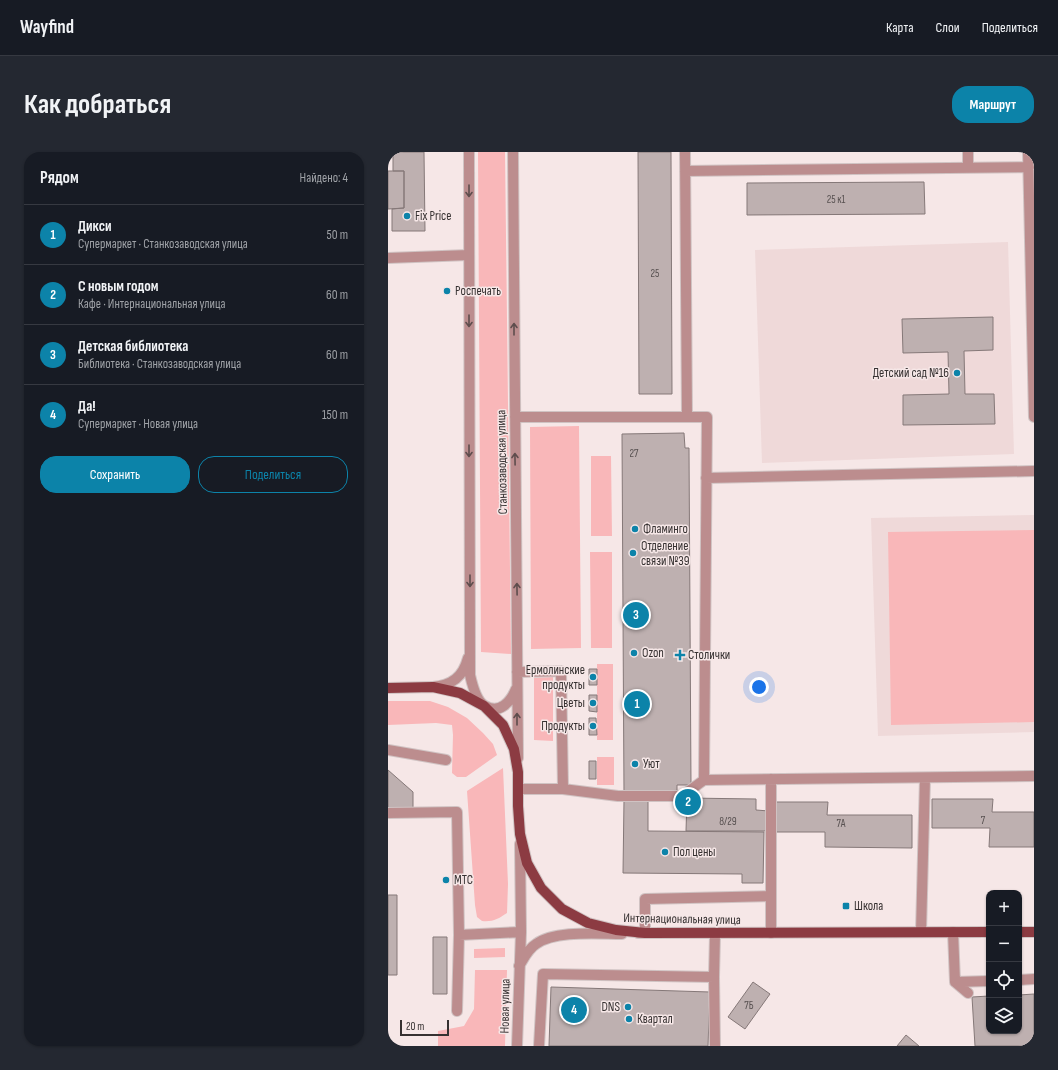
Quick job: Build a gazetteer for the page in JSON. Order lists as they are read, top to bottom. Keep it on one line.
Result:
{"streets":{"main road":["Интернациональная улица"],"street":["Станкозаводская улица","Новая улица"]},"crossings":[["Станкозаводская улица","Интернациональная улица"],["Интернациональная улица","Новая улица"]],"places":{"other":["Fix Price","Роспечать","Детский сад №16","Фламинго","Отделение связи №39","Ozon","Ермолинские продукты","Цветы","Продукты","Уют","Пол цены","МТС","DNS","Квартал"],"health":["Столички"],"transit":["Школа"]},"house_numbers":["25 к1","25","27","7","8/29","7А","7Б"],"scale_bar":"20 m","page":{"header":"Wayfind","nav":["Карта","Слои","Поделиться"],"buttons":["Маршрут",["Сохранить","Поделиться"]],"title":"Как добраться","heading":["Рядом","Найдено: 4"],"list":[{"mark":"1","name":"Дикси","note":"Супермаркет · Станкозаводская улица","value":"50 m"},{"mark":"2","name":"С новым годом","note":"Кафе · Интернациональная улица","value":"60 m"},{"mark":"3","name":"Детская библиотека","note":"Библиотека · Станкозаводская улица","value":"60 m"},{"mark":"4","name":"Да!","note":"Супермаркет · Новая улица","value":"150 m"}],"pins":["3","1","2","4"],"map_buttons":["+","−"],"scale":"20 m"}}
